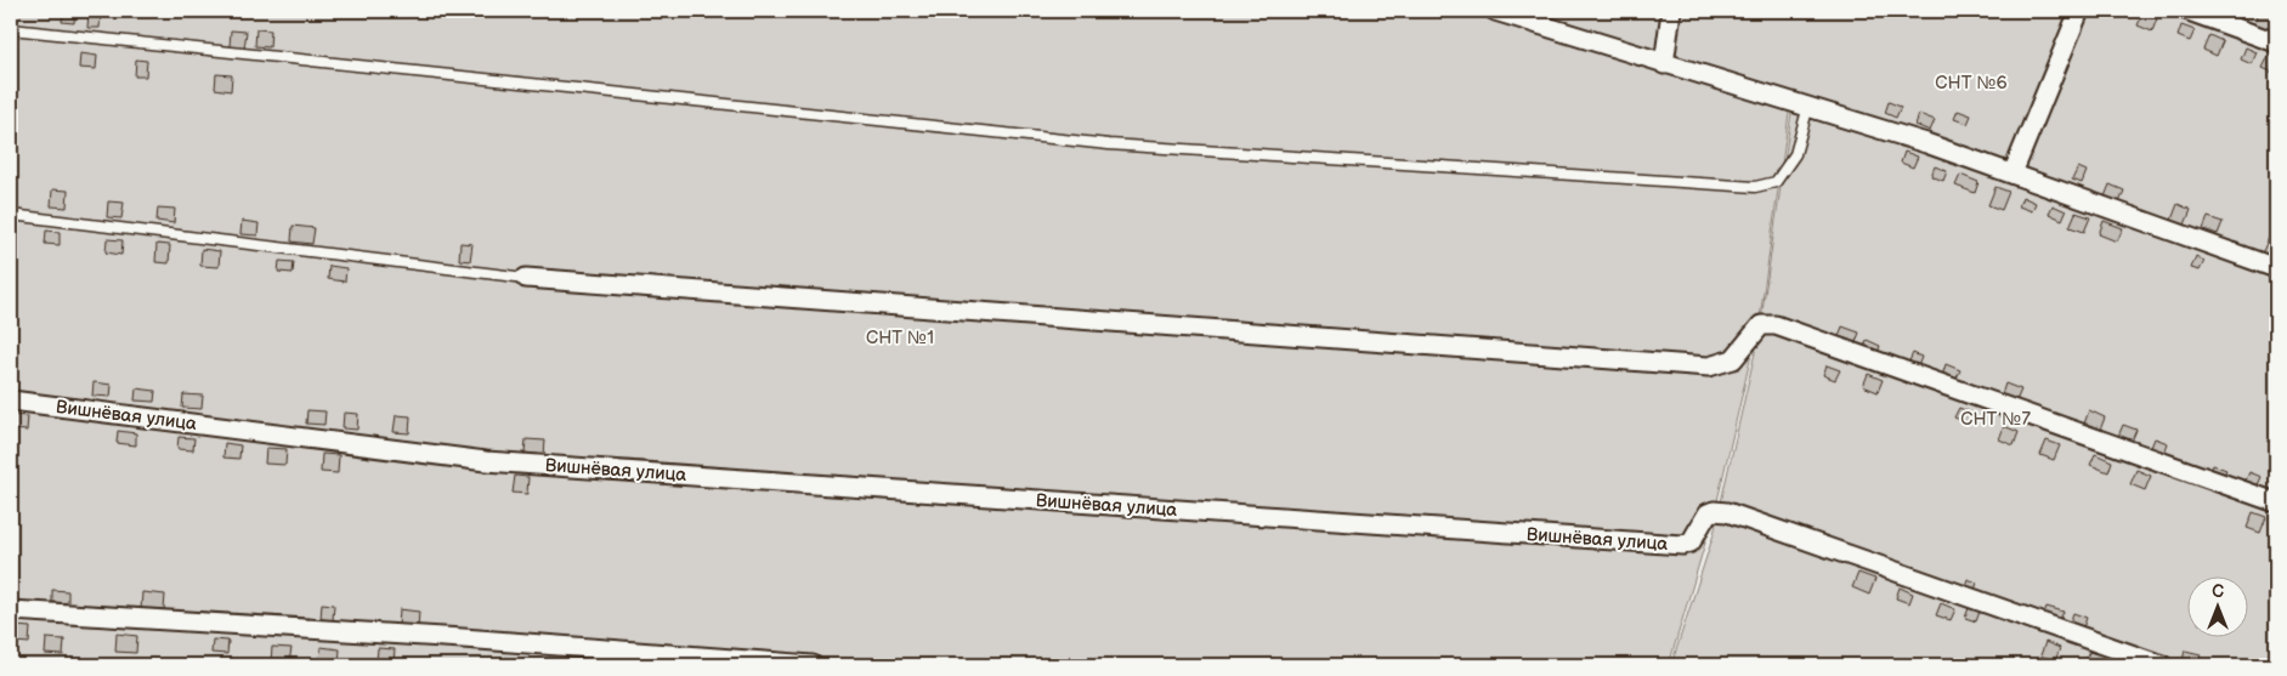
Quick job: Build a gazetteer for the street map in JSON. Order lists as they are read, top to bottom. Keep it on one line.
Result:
{"streets":{"street":["Вишнёвая улица"]},"parks":["СНТ №6","СНТ №1","СНТ №7"],"north":"top"}
